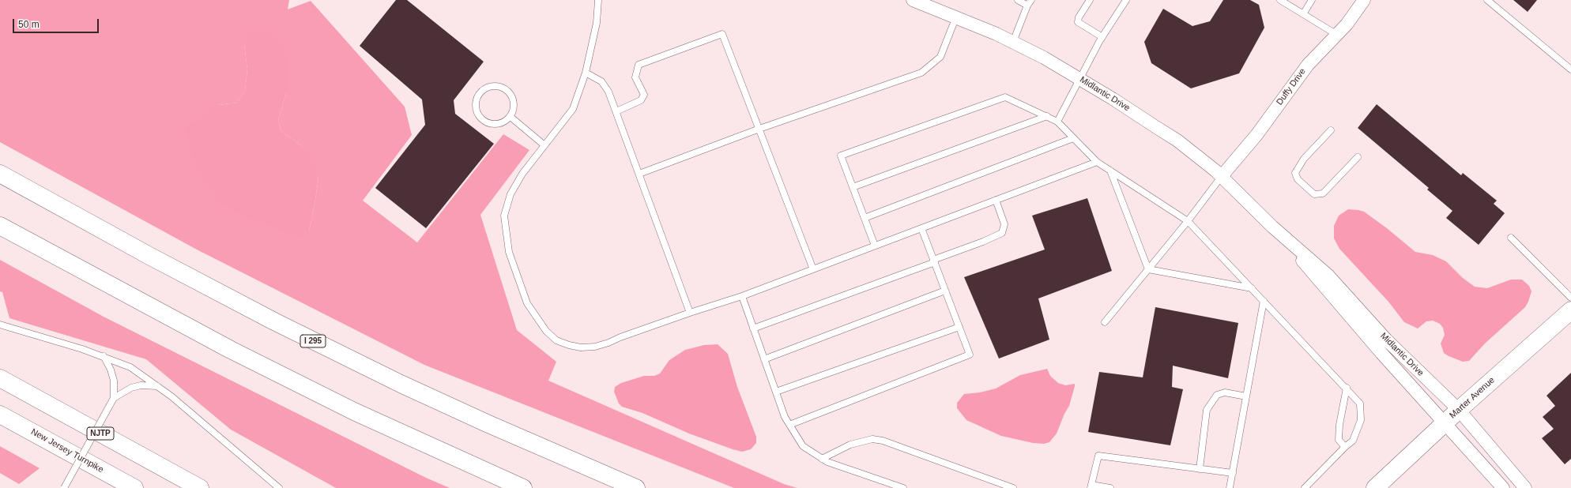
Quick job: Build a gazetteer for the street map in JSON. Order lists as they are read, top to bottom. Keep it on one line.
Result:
{"streets":{"main road":["I 295","Marter Avenue","NJTP","New Jersey Turnpike"],"street":["Duffy Drive","Midlantic Drive"]},"crossings":[["Duffy Drive","Midlantic Drive"],["Midlantic Drive","Marter Avenue"]],"scale_bar":"50 m"}
